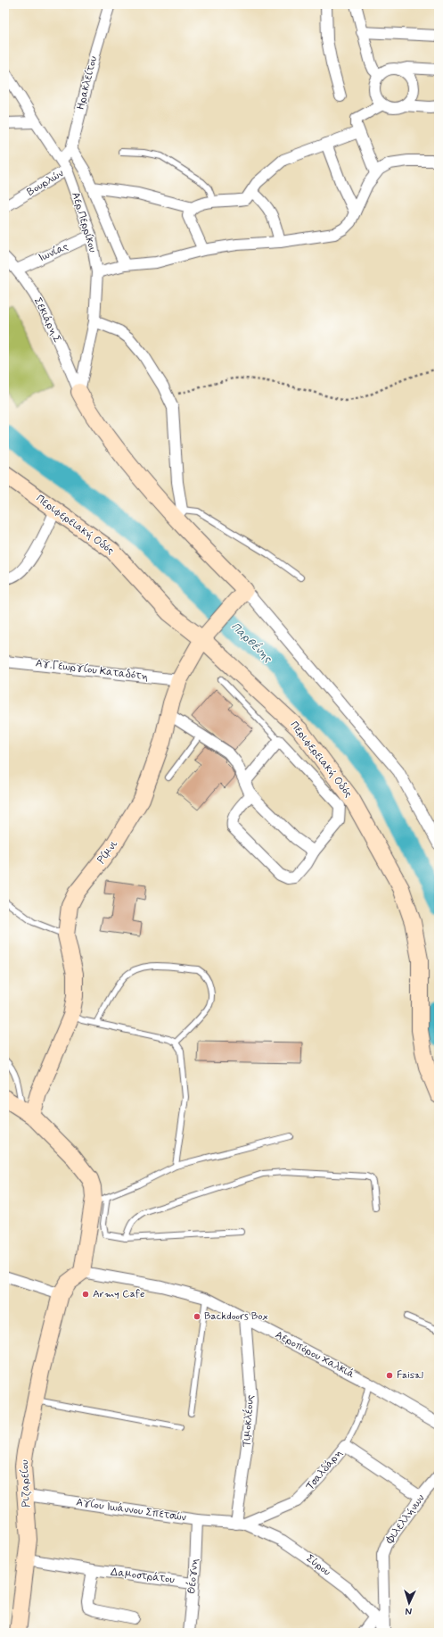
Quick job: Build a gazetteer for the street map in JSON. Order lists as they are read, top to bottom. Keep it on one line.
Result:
{"streets":{"street":["Ηρακλείτου","Βουρλών","Αερ.Περρίκου","Ιωνίας","Σεκιάρη.Σ","Περιφερειακή Οδός","Αγ.Γεωργίου Καταδότη","Ρίμνι","Αεροπόρου Χαλκιά","Τιμοκλέους","Τσαλδάρη","Ριζαρείου","Αγίου Ιωάννου Σπετσών","Φιλελλήνων","Σύρου","Δαμοστράτου","Θέογνη"]},"crossings":[["Ηρακλείτου","Αερ.Περρίκου"],["Βουρλών","Αερ.Περρίκου"],["Αερ.Περρίκου","Ιωνίας"],["Αερ.Περρίκου","Σεκιάρη.Σ"],["Ιωνίας","Σεκιάρη.Σ"],["Περιφερειακή Οδός","Ρίμνι"],["Αγ.Γεωργίου Καταδότη","Ρίμνι"],["Αεροπόρου Χαλκιά","Τιμοκλέους"],["Αεροπόρου Χαλκιά","Τσαλδάρη"],["Τιμοκλέους","Τσαλδάρη"],["Τιμοκλέους","Αγίου Ιωάννου Σπετσών"],["Τιμοκλέους","Σύρου"],["Τσαλδάρη","Αγίου Ιωάννου Σπετσών"],["Τσαλδάρη","Σύρου"],["Ριζαρείου","Αγίου Ιωάννου Σπετσών"],["Ριζαρείου","Δαμοστράτου"],["Αγίου Ιωάννου Σπετσών","Σύρου"],["Αγίου Ιωάννου Σπετσών","Θέογνη"],["Φιλελλήνων","Σύρου"],["Δαμοστράτου","Θέογνη"]],"water":["Παρθένης"],"places":["Army Cafe","Backdoors Box","Faisal"],"north":"bottom"}
